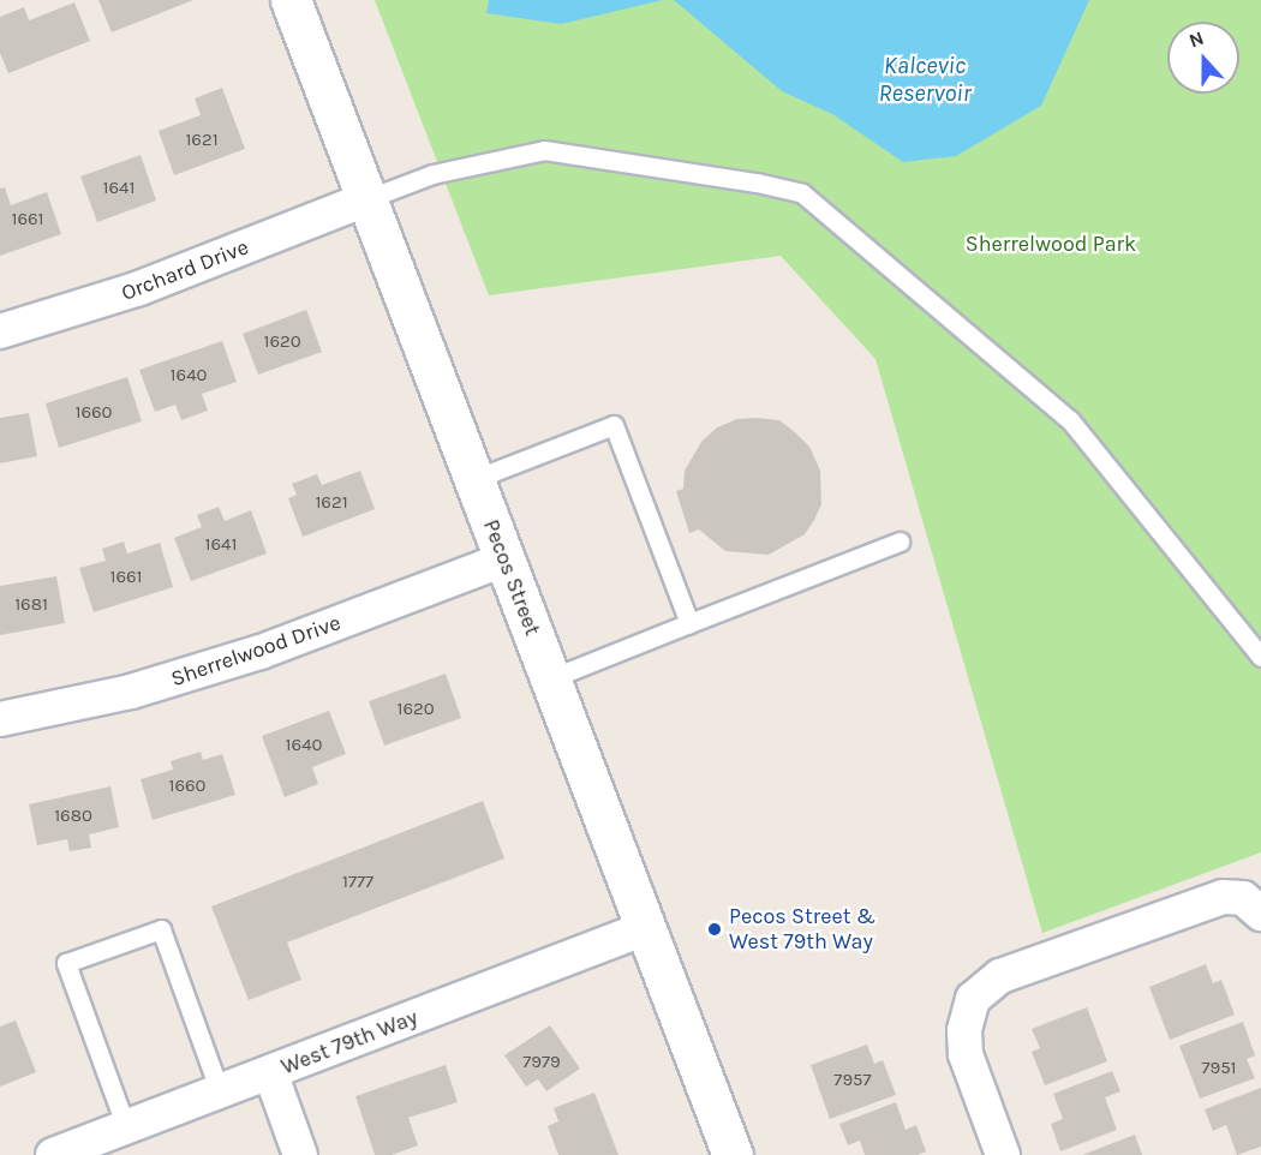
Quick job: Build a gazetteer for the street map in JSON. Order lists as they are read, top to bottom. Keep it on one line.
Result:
{"streets":{"main road":["Pecos Street"],"street":["Orchard Drive","Sherrelwood Drive","West 79th Way"]},"crossings":[["Orchard Drive","Pecos Street"],["Pecos Street","Sherrelwood Drive"],["Pecos Street","West 79th Way"]],"water":["Kalcevic Reservoir"],"parks":["Sherrelwood Park"],"places":["Pecos Street & West 79th Way"],"house_numbers":["1621","1641","1661","1620","1640","1660","1621","1641","1661","1681","1620","1640","1660","1680","1777","7979","7951","7957"],"north":"top"}
